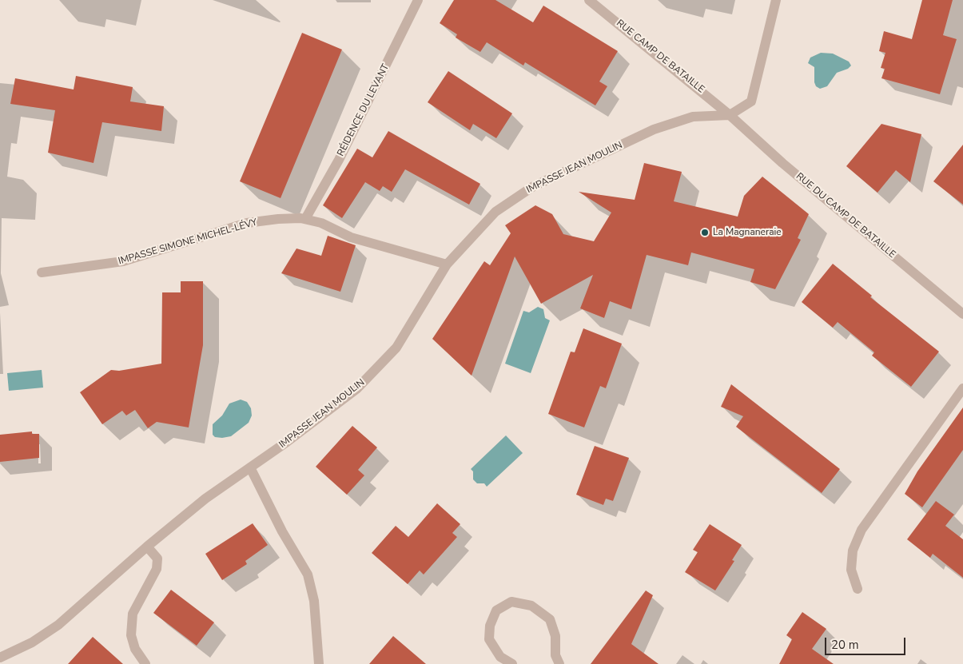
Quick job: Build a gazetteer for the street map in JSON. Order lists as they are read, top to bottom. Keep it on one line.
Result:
{"streets":{"street":["RUE CAMP DE BATAILLE","RÉIDENCE DU LEVANT","IMPASSE JEAN MOULIN","RUE DU CAMP DE BATAILLE","IMPASSE SIMONE MICHEL-LÉVY"]},"crossings":[["RUE CAMP DE BATAILLE","IMPASSE JEAN MOULIN"],["RUE CAMP DE BATAILLE","RUE DU CAMP DE BATAILLE"],["RÉIDENCE DU LEVANT","IMPASSE SIMONE MICHEL-LÉVY"],["IMPASSE JEAN MOULIN","RUE DU CAMP DE BATAILLE"],["IMPASSE JEAN MOULIN","IMPASSE SIMONE MICHEL-LÉVY"]],"places":["La Magnaneraie"],"scale_bar":"20 m"}
